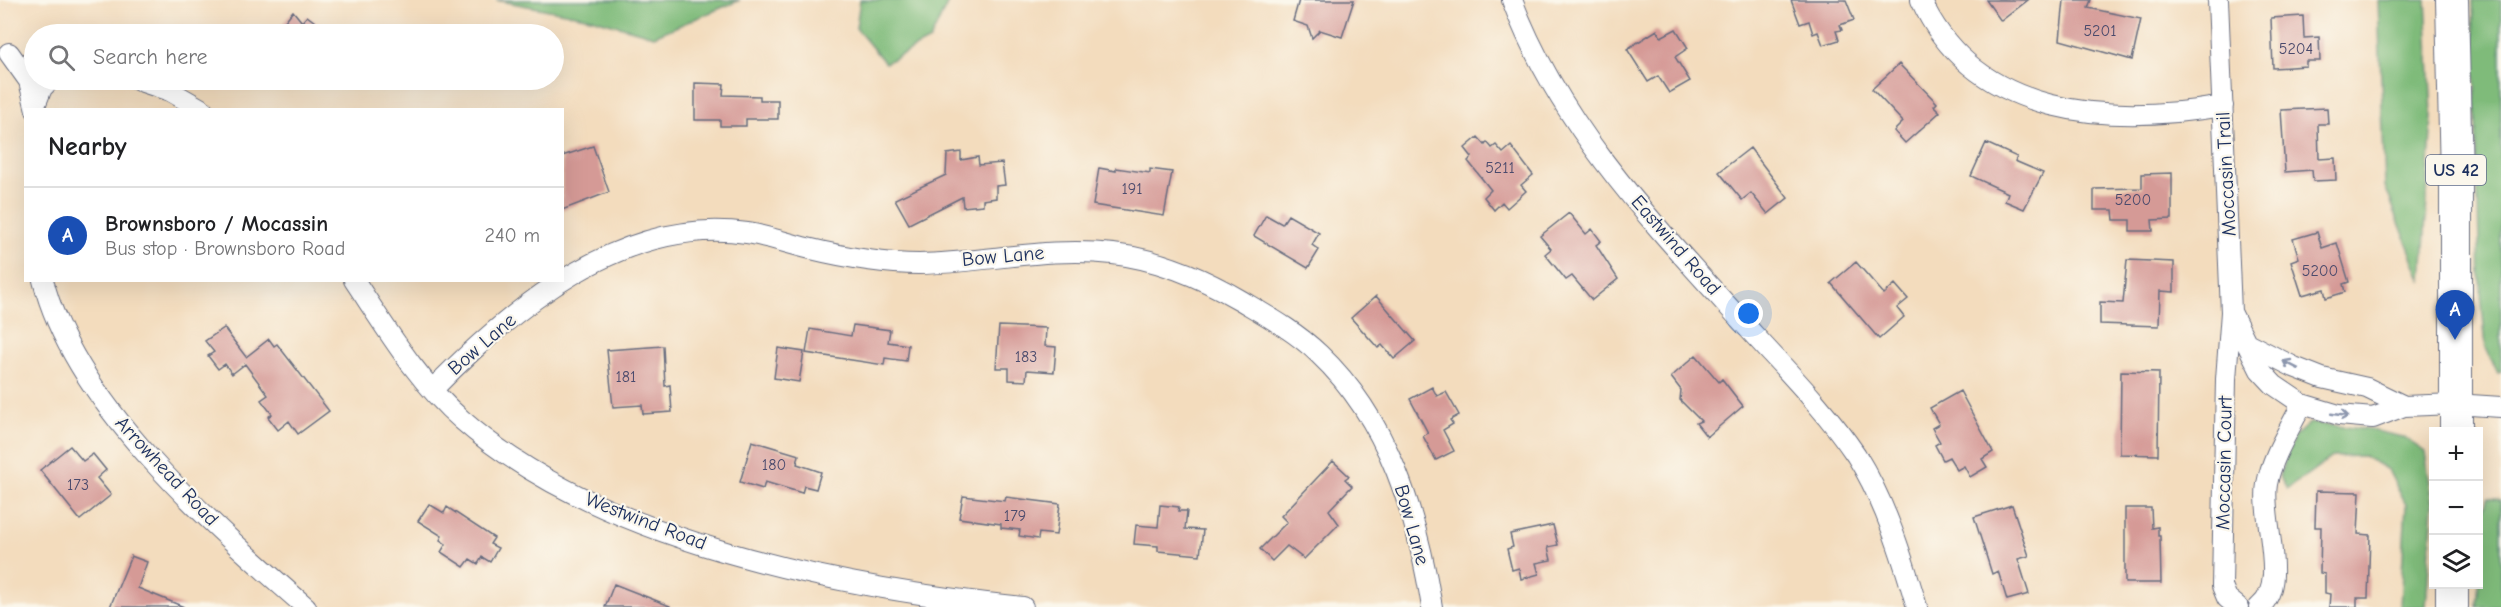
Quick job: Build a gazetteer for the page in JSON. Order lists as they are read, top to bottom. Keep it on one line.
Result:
{"streets":{"main road":["US 42"],"street":["Moccasin Trail","Eastwind Road","Bow Lane","Moccasin Court","Arrowhead Road","Westwind Road"]},"crossings":[["US 42","Moccasin Trail"],["Moccasin Trail","Moccasin Court"],["Bow Lane","Westwind Road"]],"house_numbers":["5201","5204","5211","191","5200","5200","183","181","180","173","179"],"page":{"search":"Search here","heading":"Nearby","list":[{"mark":"A","name":"Brownsboro / Mocassin","note":"Bus stop · Brownsboro Road","value":"240 m"}],"pins":"A","map_buttons":["+","−"]}}
